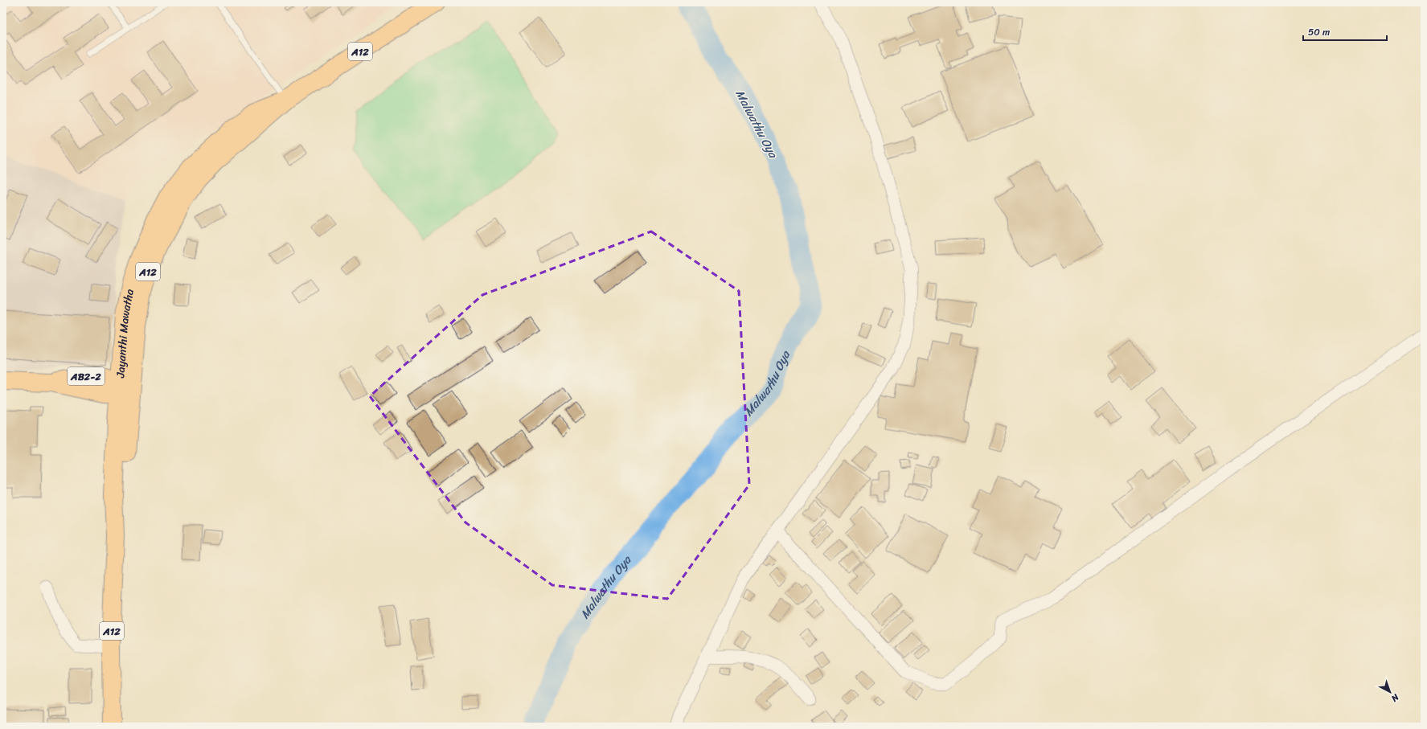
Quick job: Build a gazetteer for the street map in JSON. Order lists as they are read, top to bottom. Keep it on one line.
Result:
{"streets":{"main road":["A12","Jayanthi Mawatha","AB2-2"]},"crossings":[["Jayanthi Mawatha","AB2-2"]],"water":["Malwathu Oya"],"scale_bar":"50 m","north":"bottom right"}
